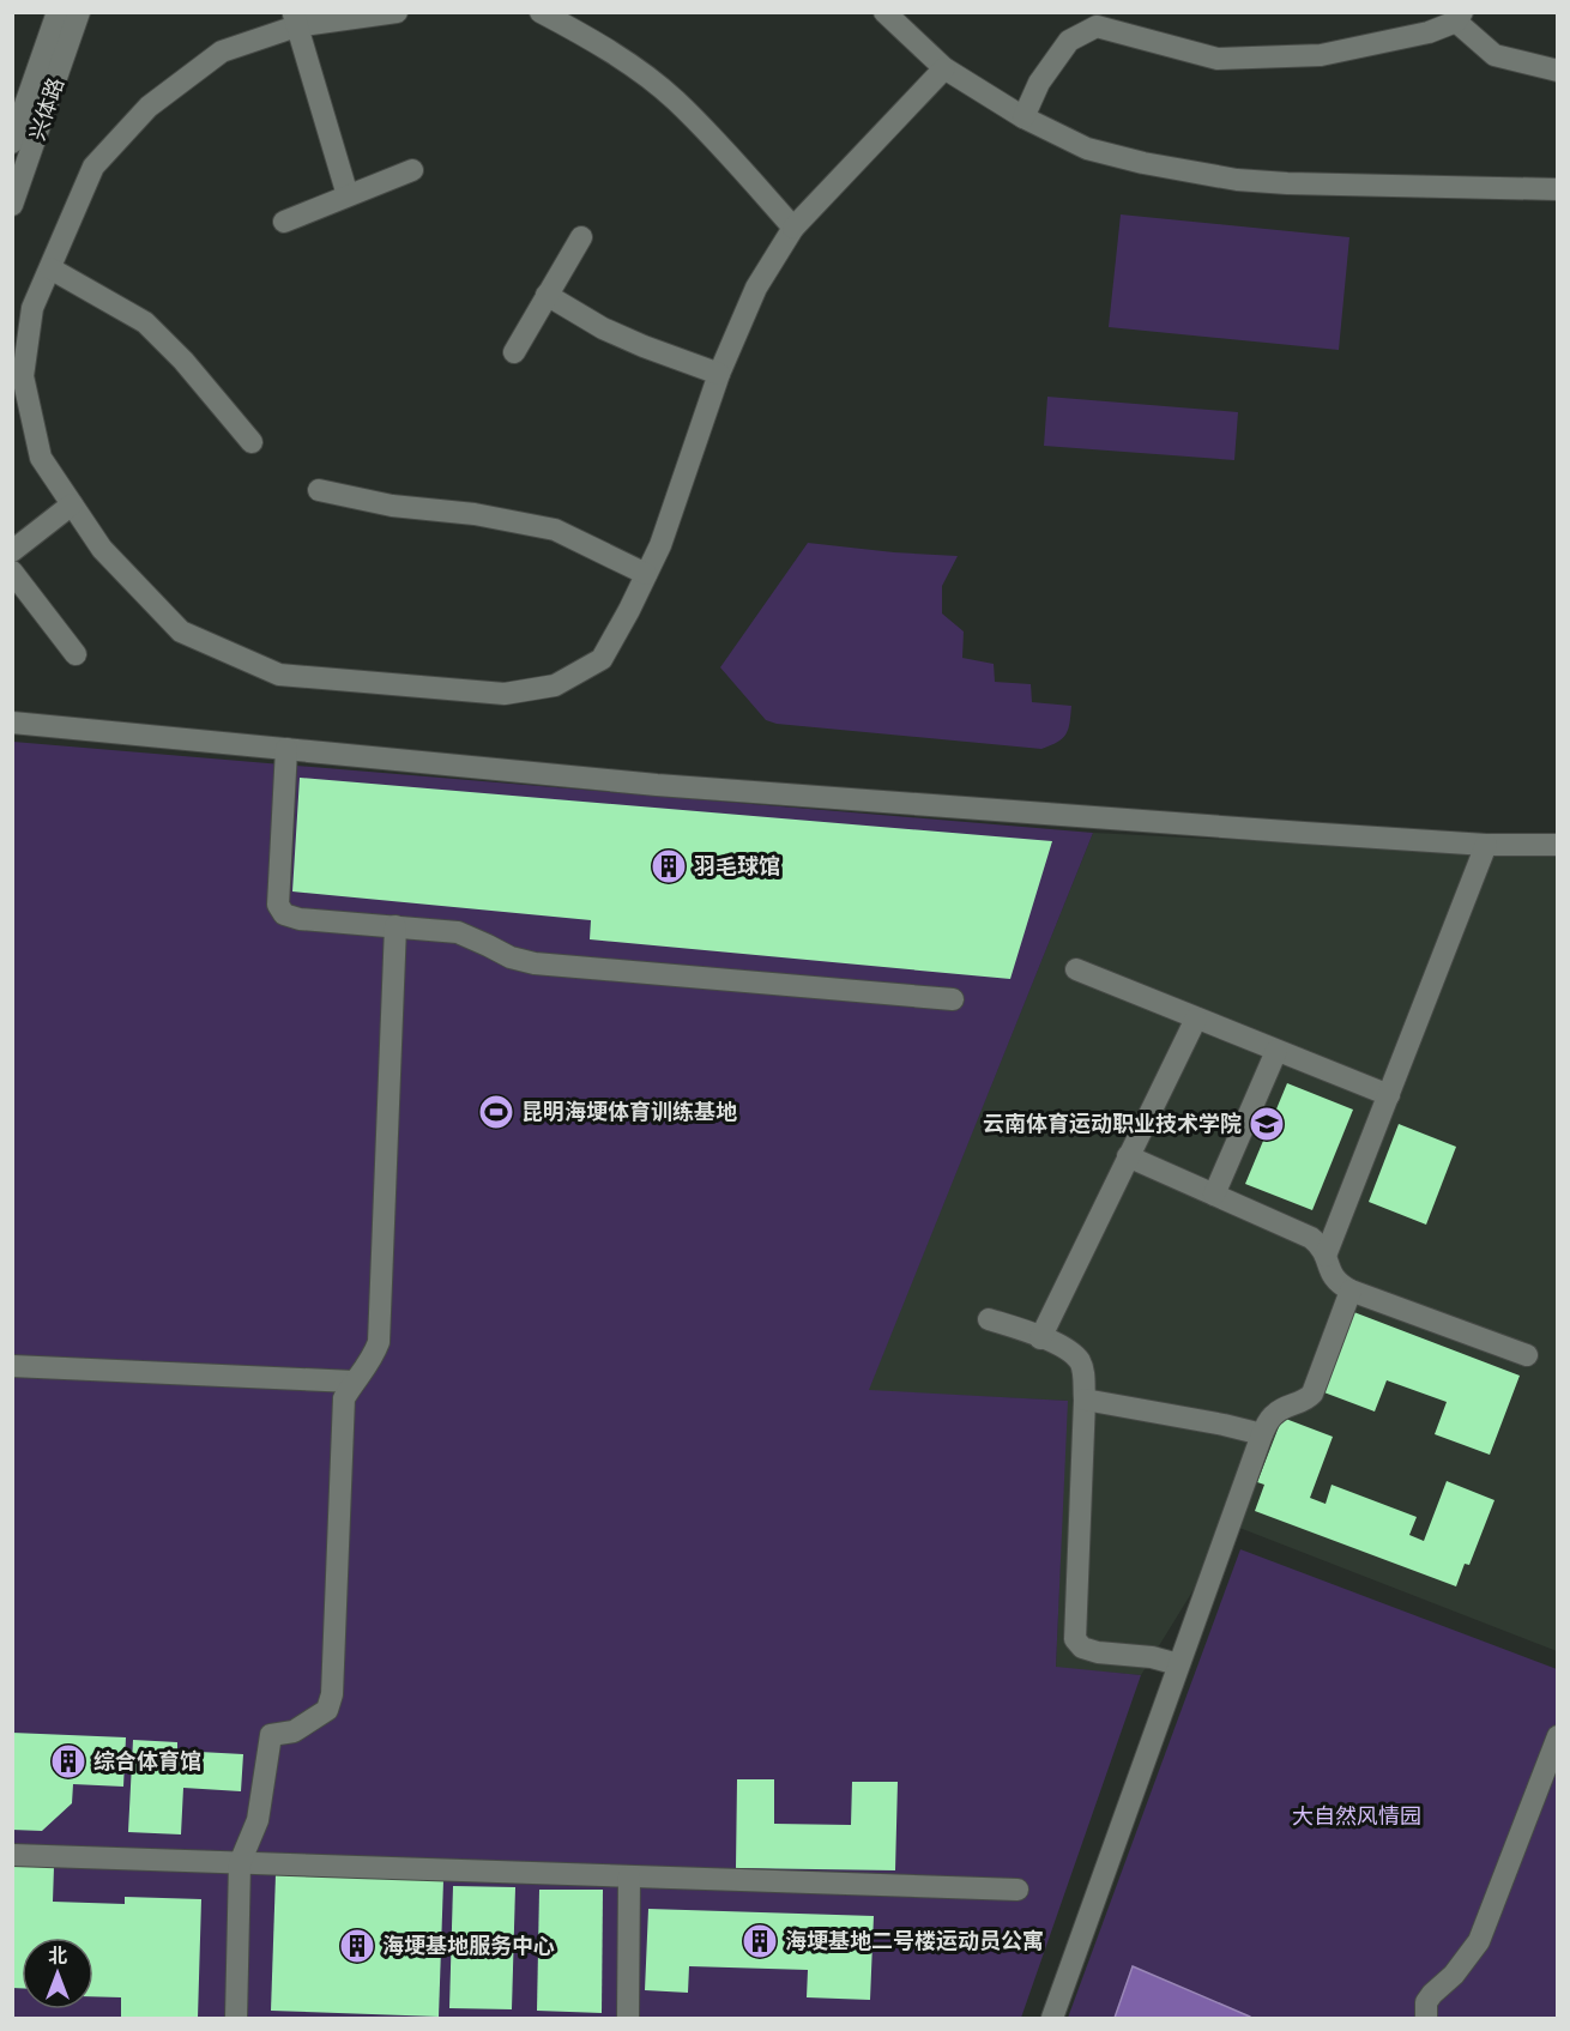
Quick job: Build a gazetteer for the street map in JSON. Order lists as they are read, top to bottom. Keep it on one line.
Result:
{"streets":{"street":["兴体路"]},"parks":["大自然风情园"],"places":{"building":["羽毛球馆","综合体育馆","海埂基地二号楼运动员公寓","海埂基地服务中心"],"sports":["昆明海埂体育训练基地"],"school or university":["云南体育运动职业技术学院"]},"north":"top"}
